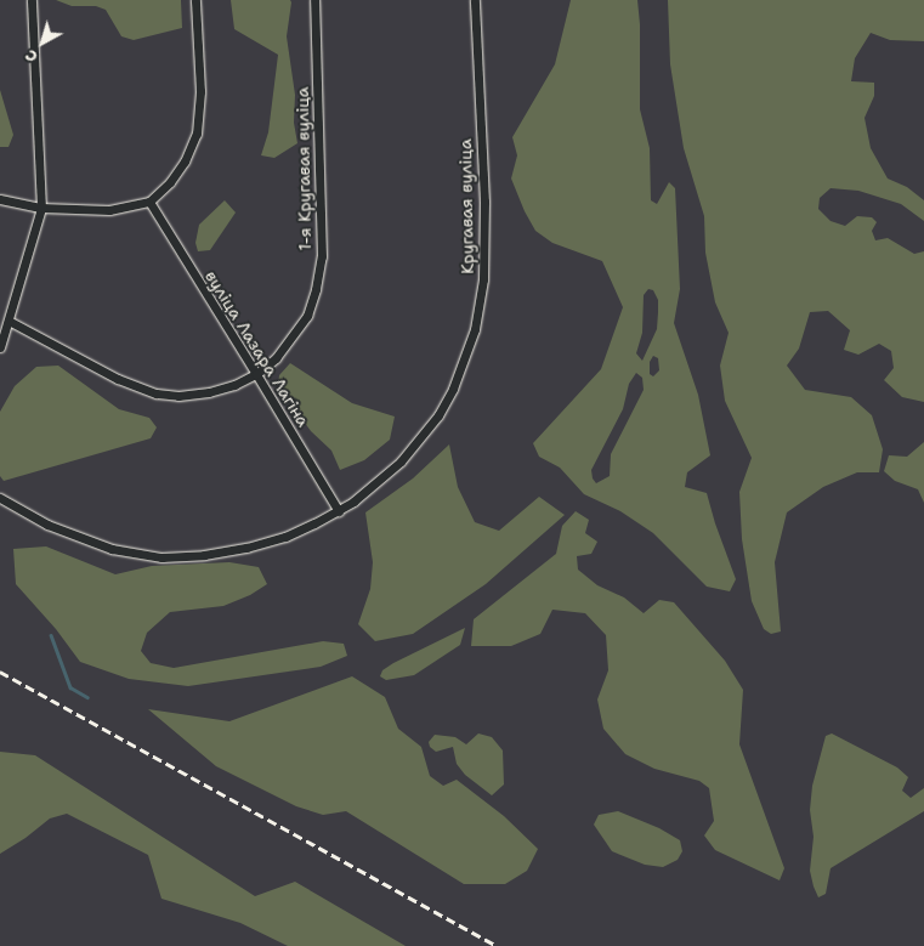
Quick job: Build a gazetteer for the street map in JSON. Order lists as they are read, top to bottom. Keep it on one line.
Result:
{"streets":{"street":["1-я Кругавая вуліца","Кругавая вуліца","вуліца Лазара Лагіна"]},"crossings":[["1-я Кругавая вуліца","вуліца Лазара Лагіна"],["Кругавая вуліца","вуліца Лазара Лагіна"]],"north":"bottom left"}
